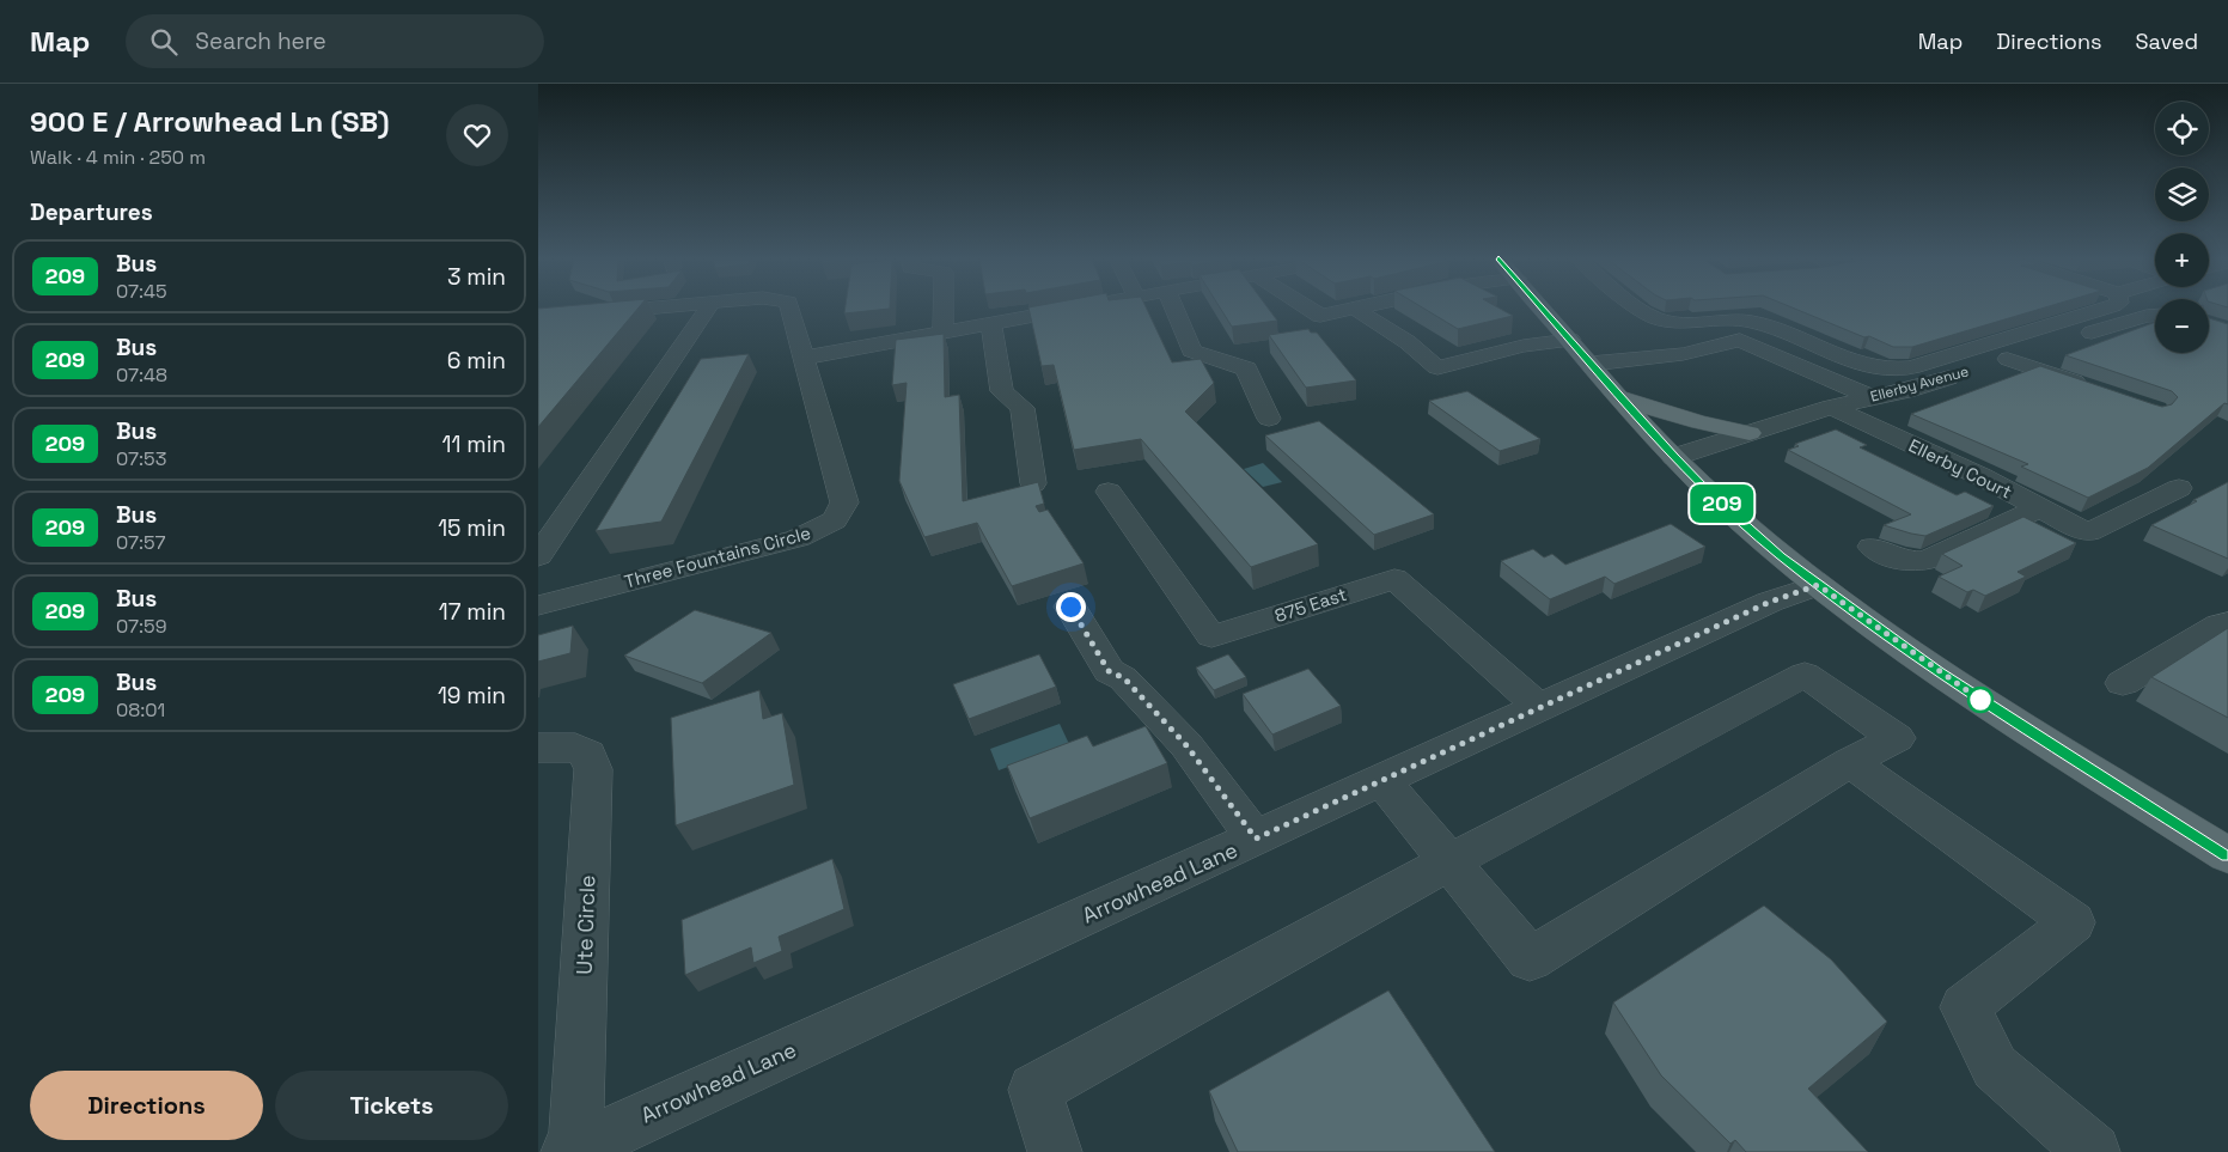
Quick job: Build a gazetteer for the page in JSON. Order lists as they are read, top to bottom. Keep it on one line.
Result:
{"streets":{"street":["Ellerby Avenue","Ellerby Court","Three Fountains Circle","875 East","Arrowhead Lane","Ute Circle"]},"crossings":[["Ellerby Avenue","Ellerby Court"],["875 East","Arrowhead Lane"],["Arrowhead Lane","Ute Circle"]],"lines":["bus line 209"],"page":{"header":"Map","search":"Search here","nav":["Map","Directions","Saved"],"heading":[["900 E / Arrowhead Ln (SB)","Walk · 4 min · 250 m"],"Departures"],"on_map":"209","map_buttons":["+","−"],"list":[{"mark":"209","name":"Bus","note":"07:45","value":"3 min"},{"mark":"209","name":"Bus","note":"07:48","value":"6 min"},{"mark":"209","name":"Bus","note":"07:53","value":"11 min"},{"mark":"209","name":"Bus","note":"07:57","value":"15 min"},{"mark":"209","name":"Bus","note":"07:59","value":"17 min"},{"mark":"209","name":"Bus","note":"08:01","value":"19 min"}],"buttons":["Directions","Tickets"]}}
